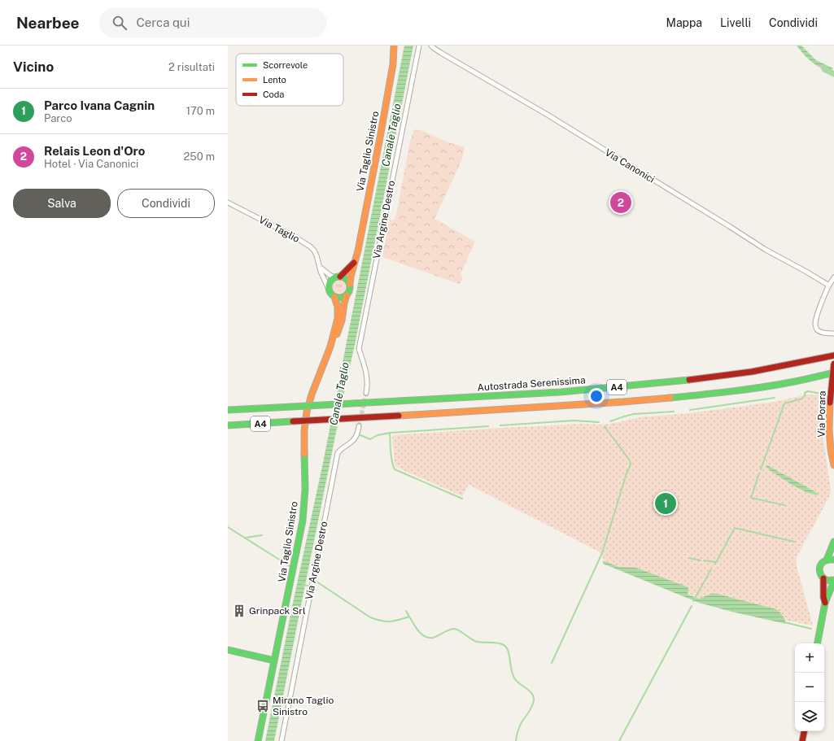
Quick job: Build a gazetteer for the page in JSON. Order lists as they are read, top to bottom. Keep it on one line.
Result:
{"streets":{"main road":["Via Taglio Sinistro","Autostrada Serenissima","A4","Via Porara"],"street":["Via Canonici","Via Argine Destro","Via Taglio"]},"crossings":[["Via Taglio Sinistro","Via Taglio"]],"water":["Canale Taglio"],"places":{"building":["Grinpack Srl"],"bus stop":["Mirano Taglio Sinistro"]},"legend":["Scorrevole","Lento","Coda"],"page":{"header":"Nearbee","search":"Cerca qui","nav":["Mappa","Livelli","Condividi"],"heading":["Vicino","2 risultati"],"list":[{"mark":"1","name":"Parco Ivana Cagnin","note":"Parco","value":"170 m"},{"mark":"2","name":"Relais Leon d'Oro","note":"Hotel · Via Canonici","value":"250 m"}],"buttons":["Salva","Condividi"],"pins":["2","1"],"map_buttons":["+","−"]}}
